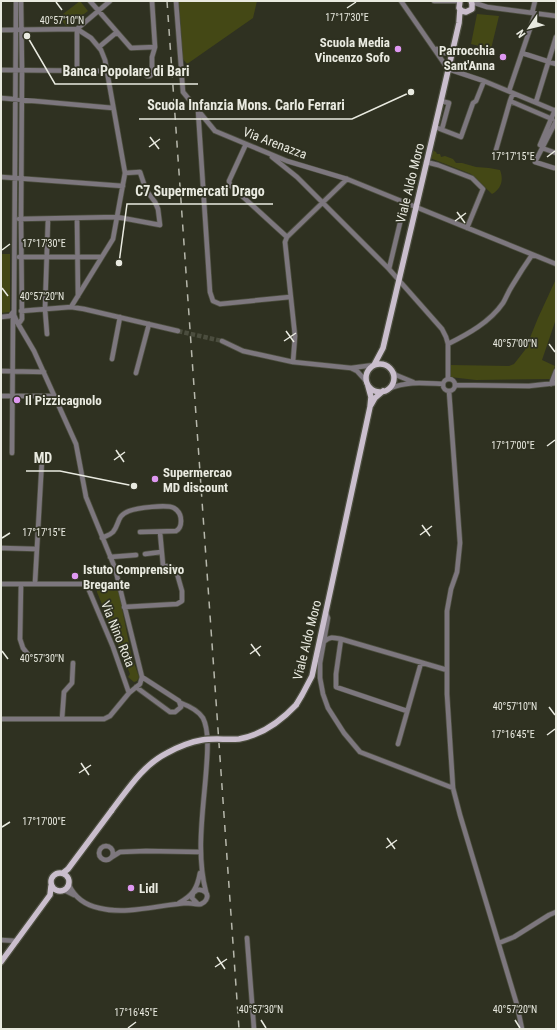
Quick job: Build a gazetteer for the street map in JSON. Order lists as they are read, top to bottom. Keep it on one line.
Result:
{"streets":{"main road":["Viale Aldo Moro"],"street":["Via Arenazza","Via Nino Rota"]},"crossings":[["Via Arenazza","Viale Aldo Moro"]],"places":["Banca Popolare di Bari","Scuola Media Vincenzo Sofo","Parrocchia Sant'Anna","Scuola Infanzia Mons. Carlo Ferrari","C7 Supermercati Drago","Il Pizzicagnolo","Supermercao MD discount","MD","Istuto Comprensivo Bregante","Lidl"],"north":"bottom left","coordinates":["17°17'30\"E","40°57'10\"N","17°17'15\"E","40°57'20\"N","40°57'00\"N","17°17'00\"E","40°57'30\"N","17°16'45\"E"]}
